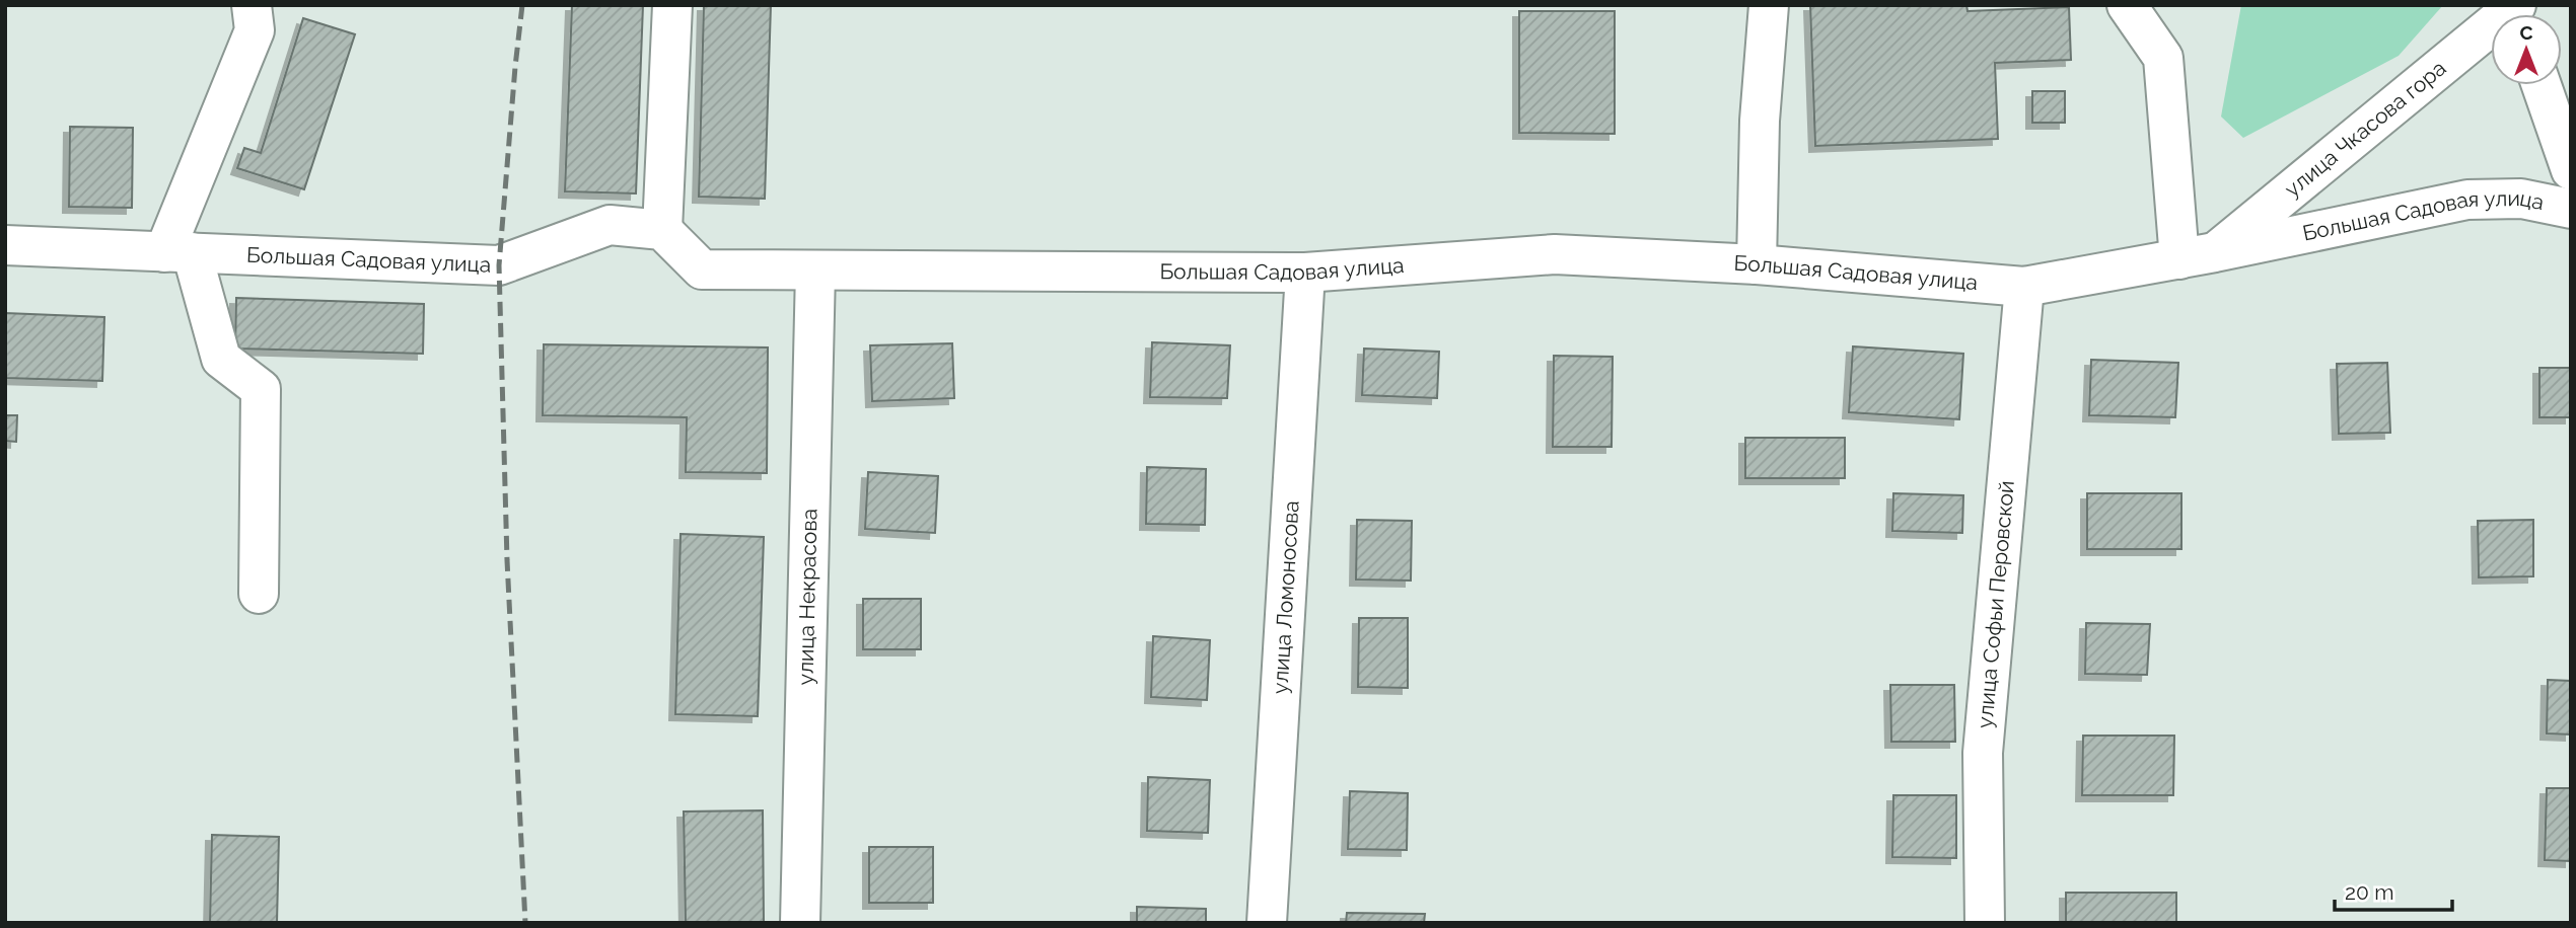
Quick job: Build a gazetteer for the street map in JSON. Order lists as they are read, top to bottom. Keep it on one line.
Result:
{"streets":{"street":["улица Чкасова гора","Большая Садовая улица","улица Некрасова","улица Ломоносова","улица Софьи Перовской"]},"crossings":[["улица Чкасова гора","Большая Садовая улица"],["Большая Садовая улица","улица Некрасова"],["Большая Садовая улица","улица Ломоносова"],["Большая Садовая улица","улица Софьи Перовской"]],"scale_bar":"20 m","north":"top"}
